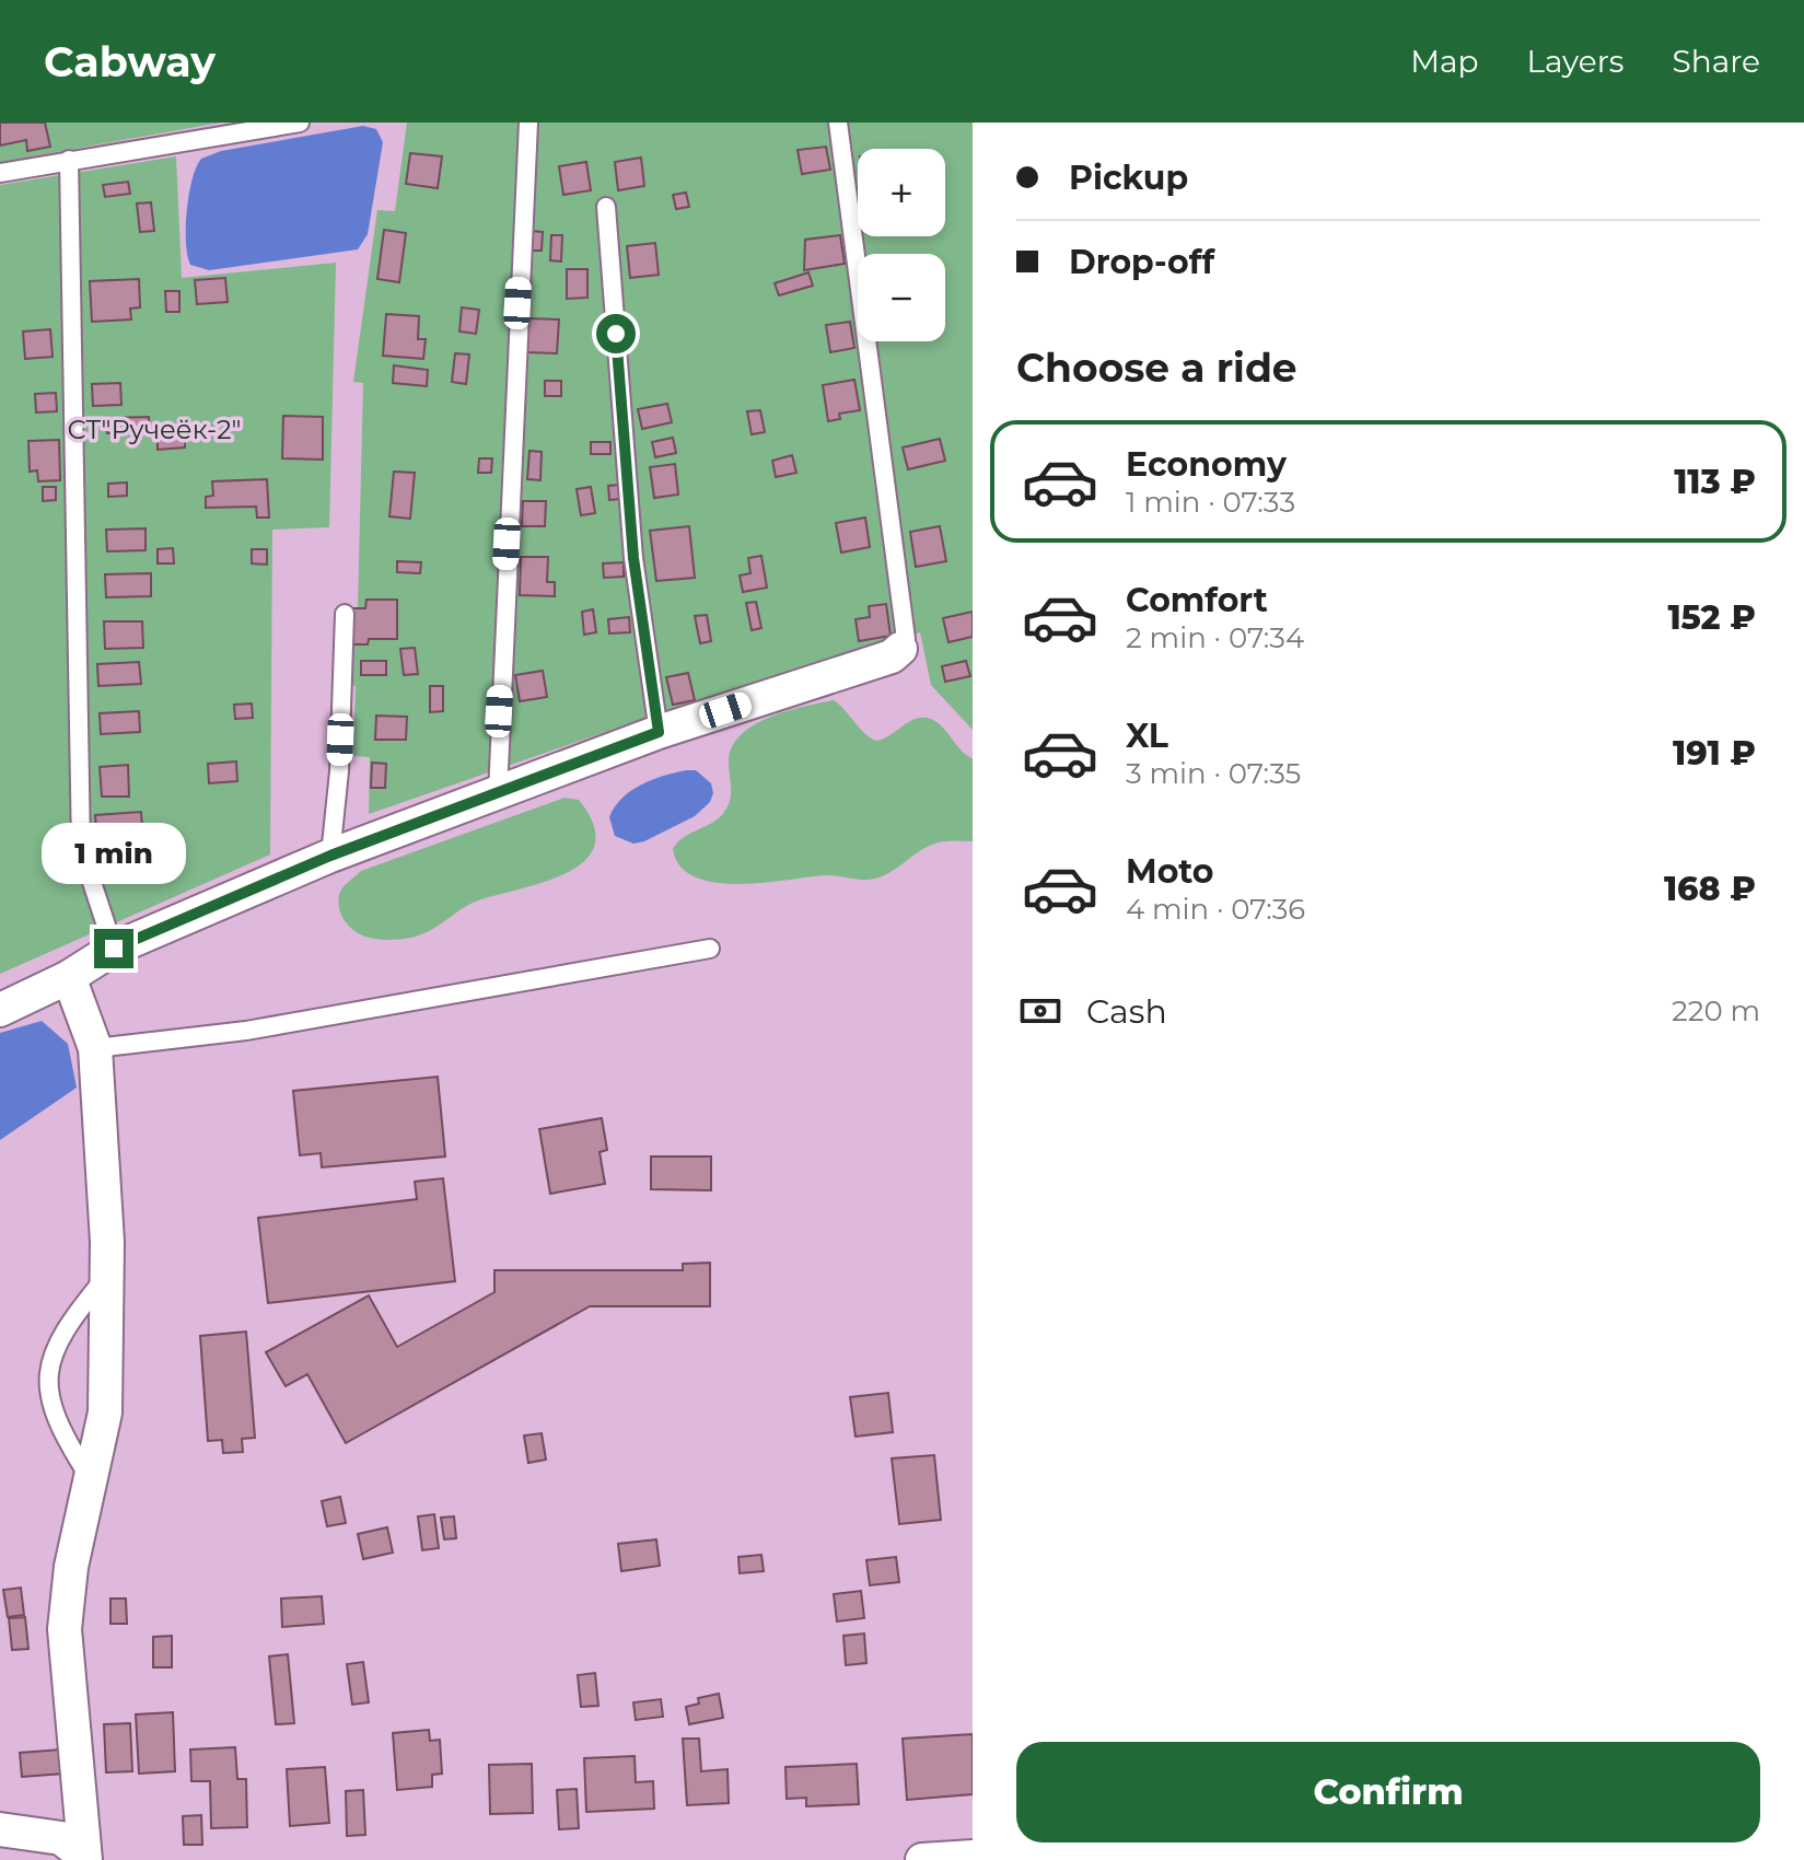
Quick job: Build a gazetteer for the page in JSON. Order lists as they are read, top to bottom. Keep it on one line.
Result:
{"parks":["СТ\"Ручеёк-2\""],"page":{"header":"Cabway","nav":["Map","Layers","Share"],"banner":["Pickup","Drop-off"],"map_buttons":["+","−"],"heading":"Choose a ride","list":[{"name":"Economy","note":"1 min · 07:33","value":"113 ₽"},{"name":"Comfort","note":"2 min · 07:34","value":"152 ₽"},{"name":"XL","note":"3 min · 07:35","value":"191 ₽"},{"name":"Moto","note":"4 min · 07:36","value":"168 ₽"}],"bubble":"1 min","pay":["Cash","220 m"],"buttons":"Confirm"}}
